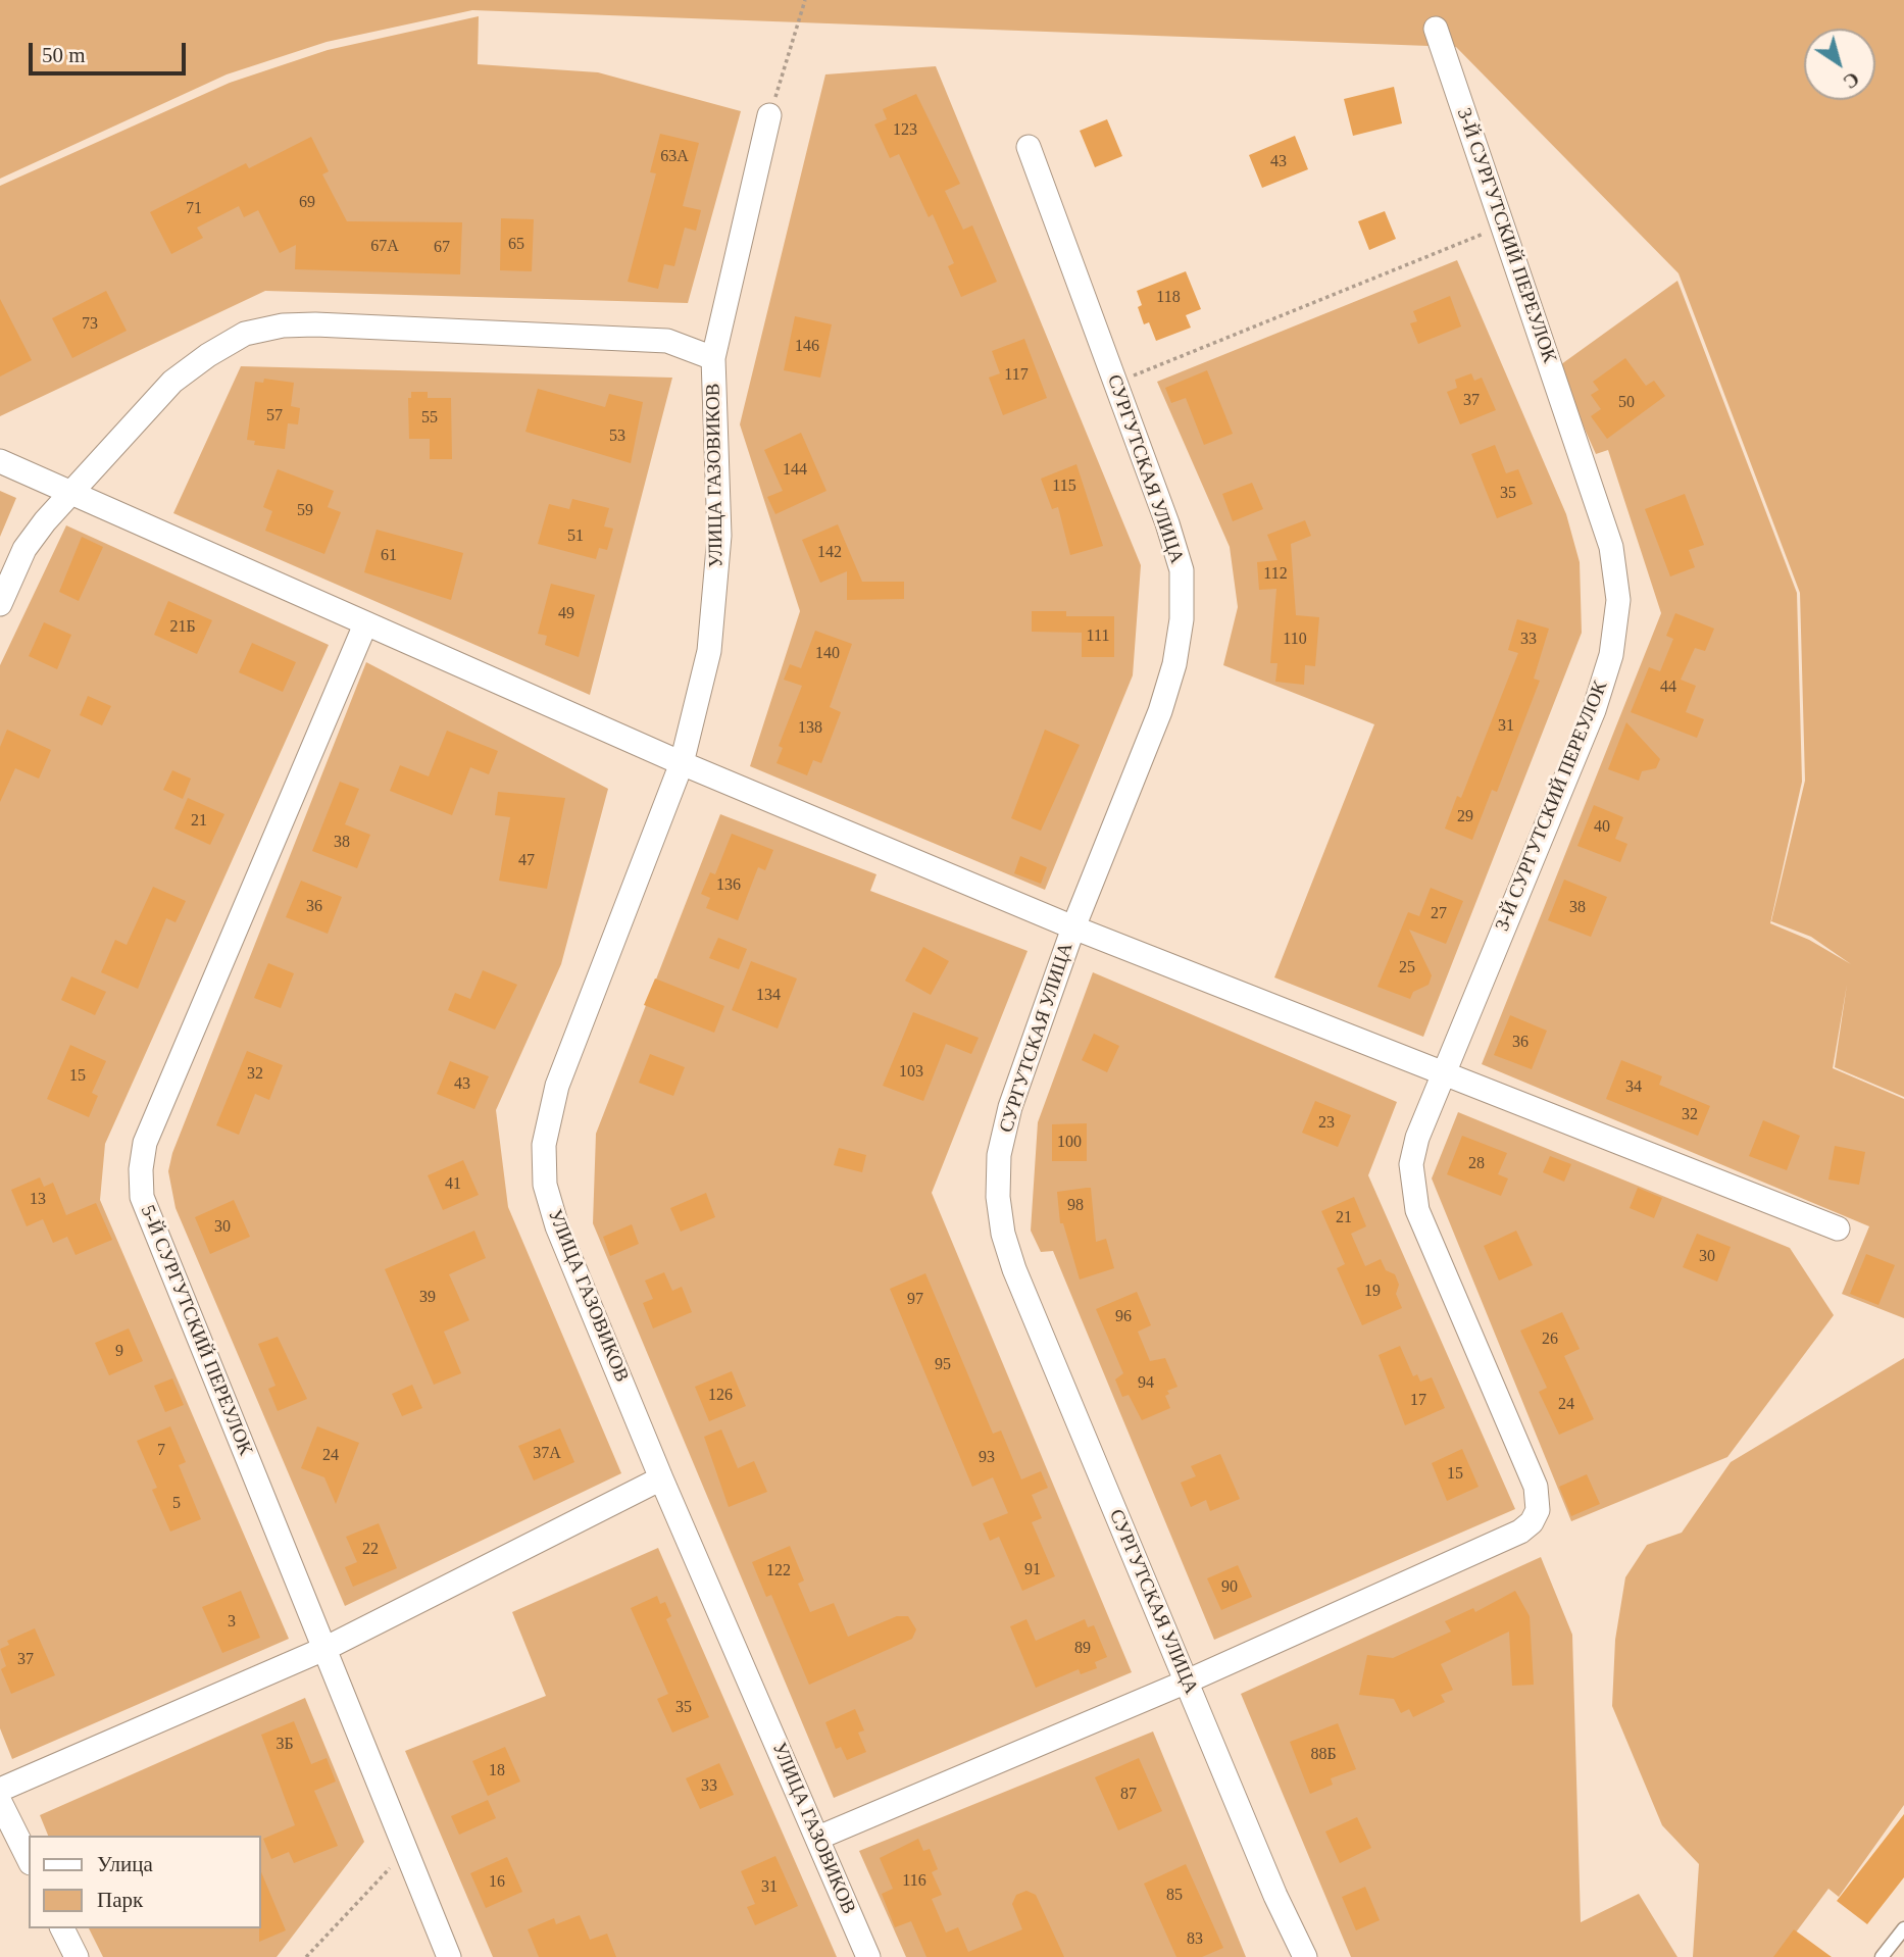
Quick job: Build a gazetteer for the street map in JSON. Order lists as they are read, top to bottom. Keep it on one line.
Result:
{"streets":{"street":["3-Й СУРГУТСКИЙ ПЕРЕУЛОК","СУРГУТСКАЯ УЛИЦА","УЛИЦА ГАЗОВИКОВ","5-Й СУРГУТСКИЙ ПЕРЕУЛОК"]},"crossings":[["3-Й СУРГУТСКИЙ ПЕРЕУЛОК","СУРГУТСКАЯ УЛИЦА"]],"house_numbers":["123","63А","43","69","71","65","67А","67","118","73","146","117","37","50","57","55","53","144","115","35","59","51","142","61","112","49","21Б","111","110","33","140","44","31","138","29","21","40","38","47","136","36","38","27","25","134","36","103","32","15","43","34","32","23","100","28","41","13","98","21","30","30","19","39","97","96","26","9","95","94","126","17","24","7","37А","24","93","15","5","22","91","122","90","3","89","37","35","3Б","88Б","18","33","87","116","16","31","85","83"],"legend":["Улица","Парк"],"scale_bar":"50 m","north":"bottom right"}
